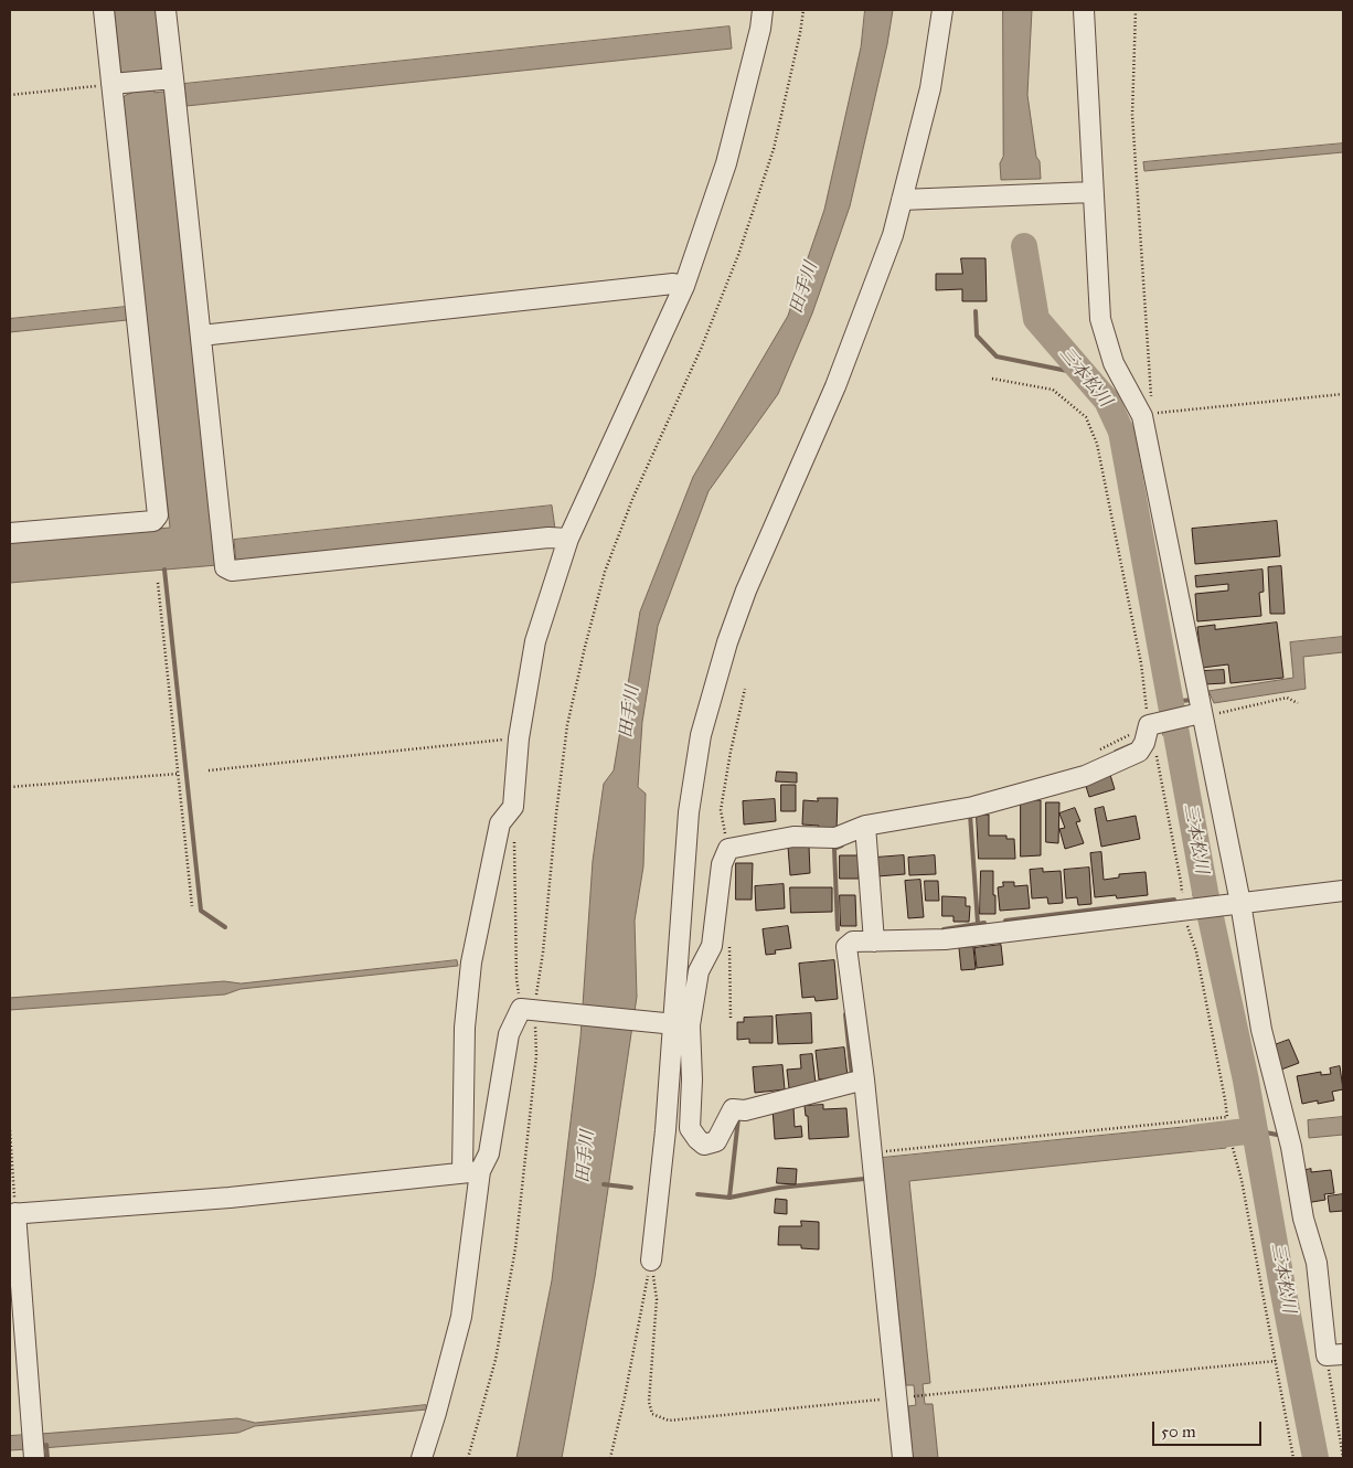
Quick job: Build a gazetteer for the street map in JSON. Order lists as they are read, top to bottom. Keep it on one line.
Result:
{"water":["田手川","三本松川"],"scale_bar":"50 m"}
